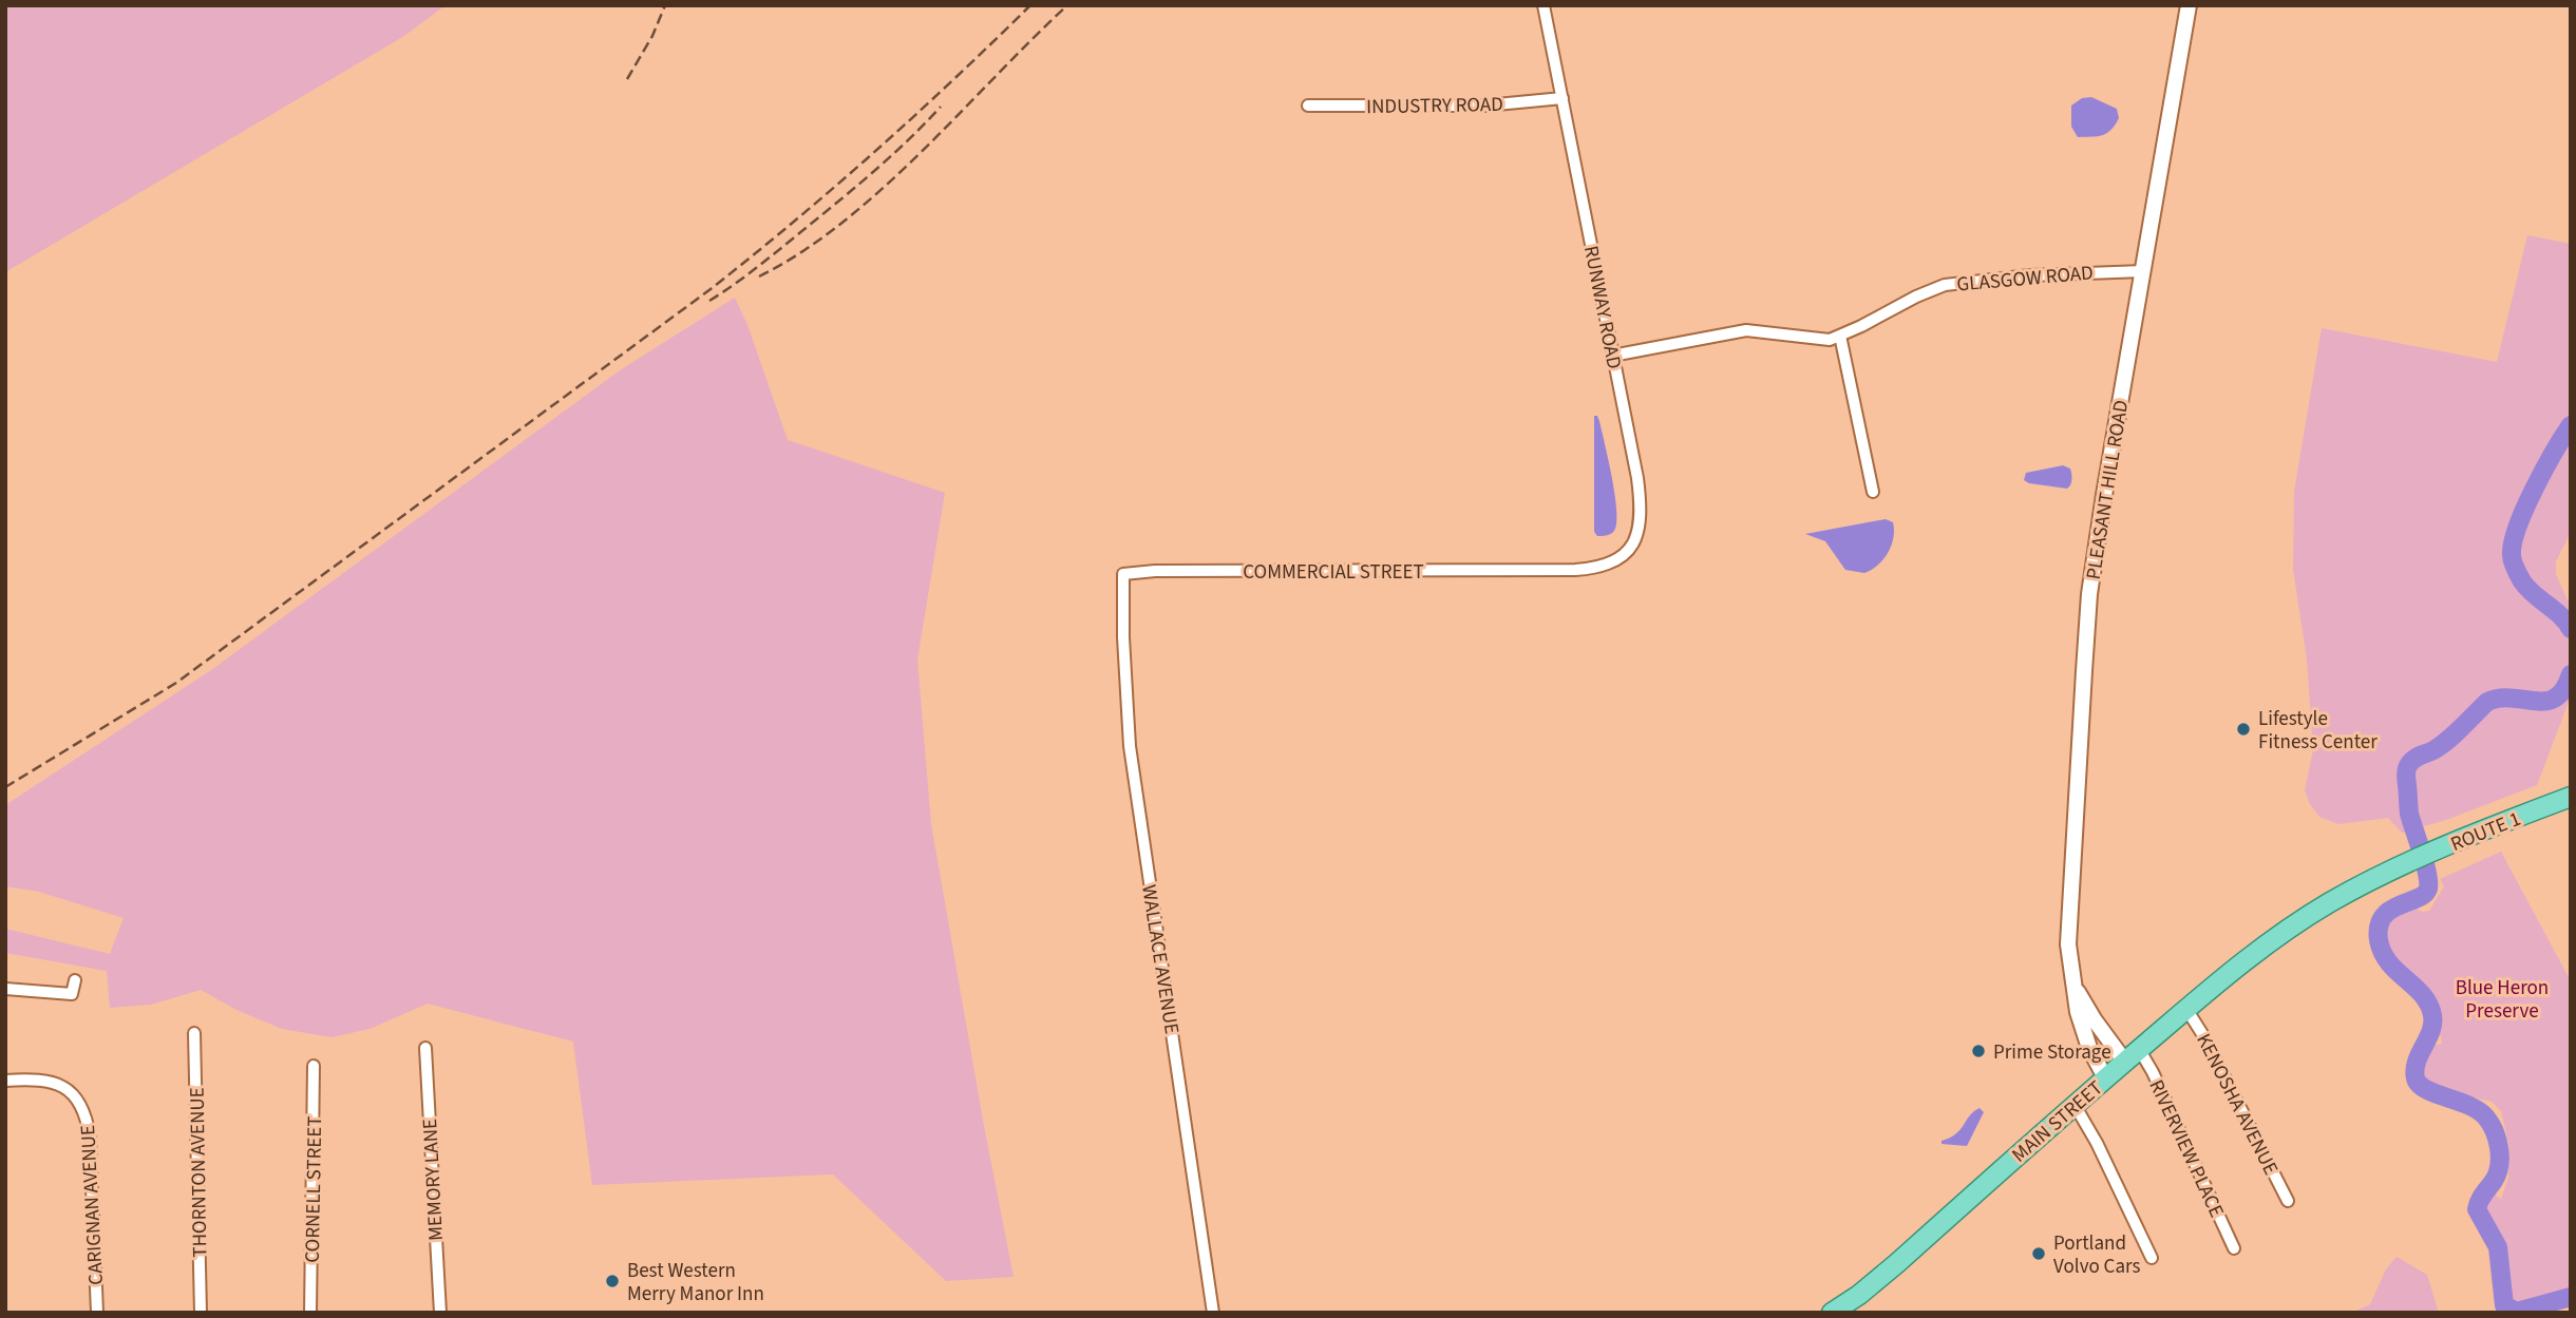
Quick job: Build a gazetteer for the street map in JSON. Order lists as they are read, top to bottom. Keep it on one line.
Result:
{"streets":{"main road":["ROUTE 1","MAIN STREET"],"street":["INDUSTRY ROAD","GLASGOW ROAD","RUNWAY ROAD","PLEASANT HILL ROAD","COMMERCIAL STREET","WALLACE AVENUE","KENOSHA AVENUE","RIVERVIEW PLACE","THORNTON AVENUE","MEMORY LANE","CORNELL STREET","CARIGNAN AVENUE"]},"crossings":[["INDUSTRY ROAD","RUNWAY ROAD"],["GLASGOW ROAD","RUNWAY ROAD"],["GLASGOW ROAD","PLEASANT HILL ROAD"],["RUNWAY ROAD","COMMERCIAL STREET"],["PLEASANT HILL ROAD","MAIN STREET"],["PLEASANT HILL ROAD","RIVERVIEW PLACE"],["COMMERCIAL STREET","WALLACE AVENUE"],["ROUTE 1","MAIN STREET"],["KENOSHA AVENUE","MAIN STREET"],["MAIN STREET","RIVERVIEW PLACE"]],"parks":["Blue Heron Preserve"],"places":["Lifestyle Fitness Center","Prime Storage","Portland Volvo Cars","Best Western Merry Manor Inn"]}
